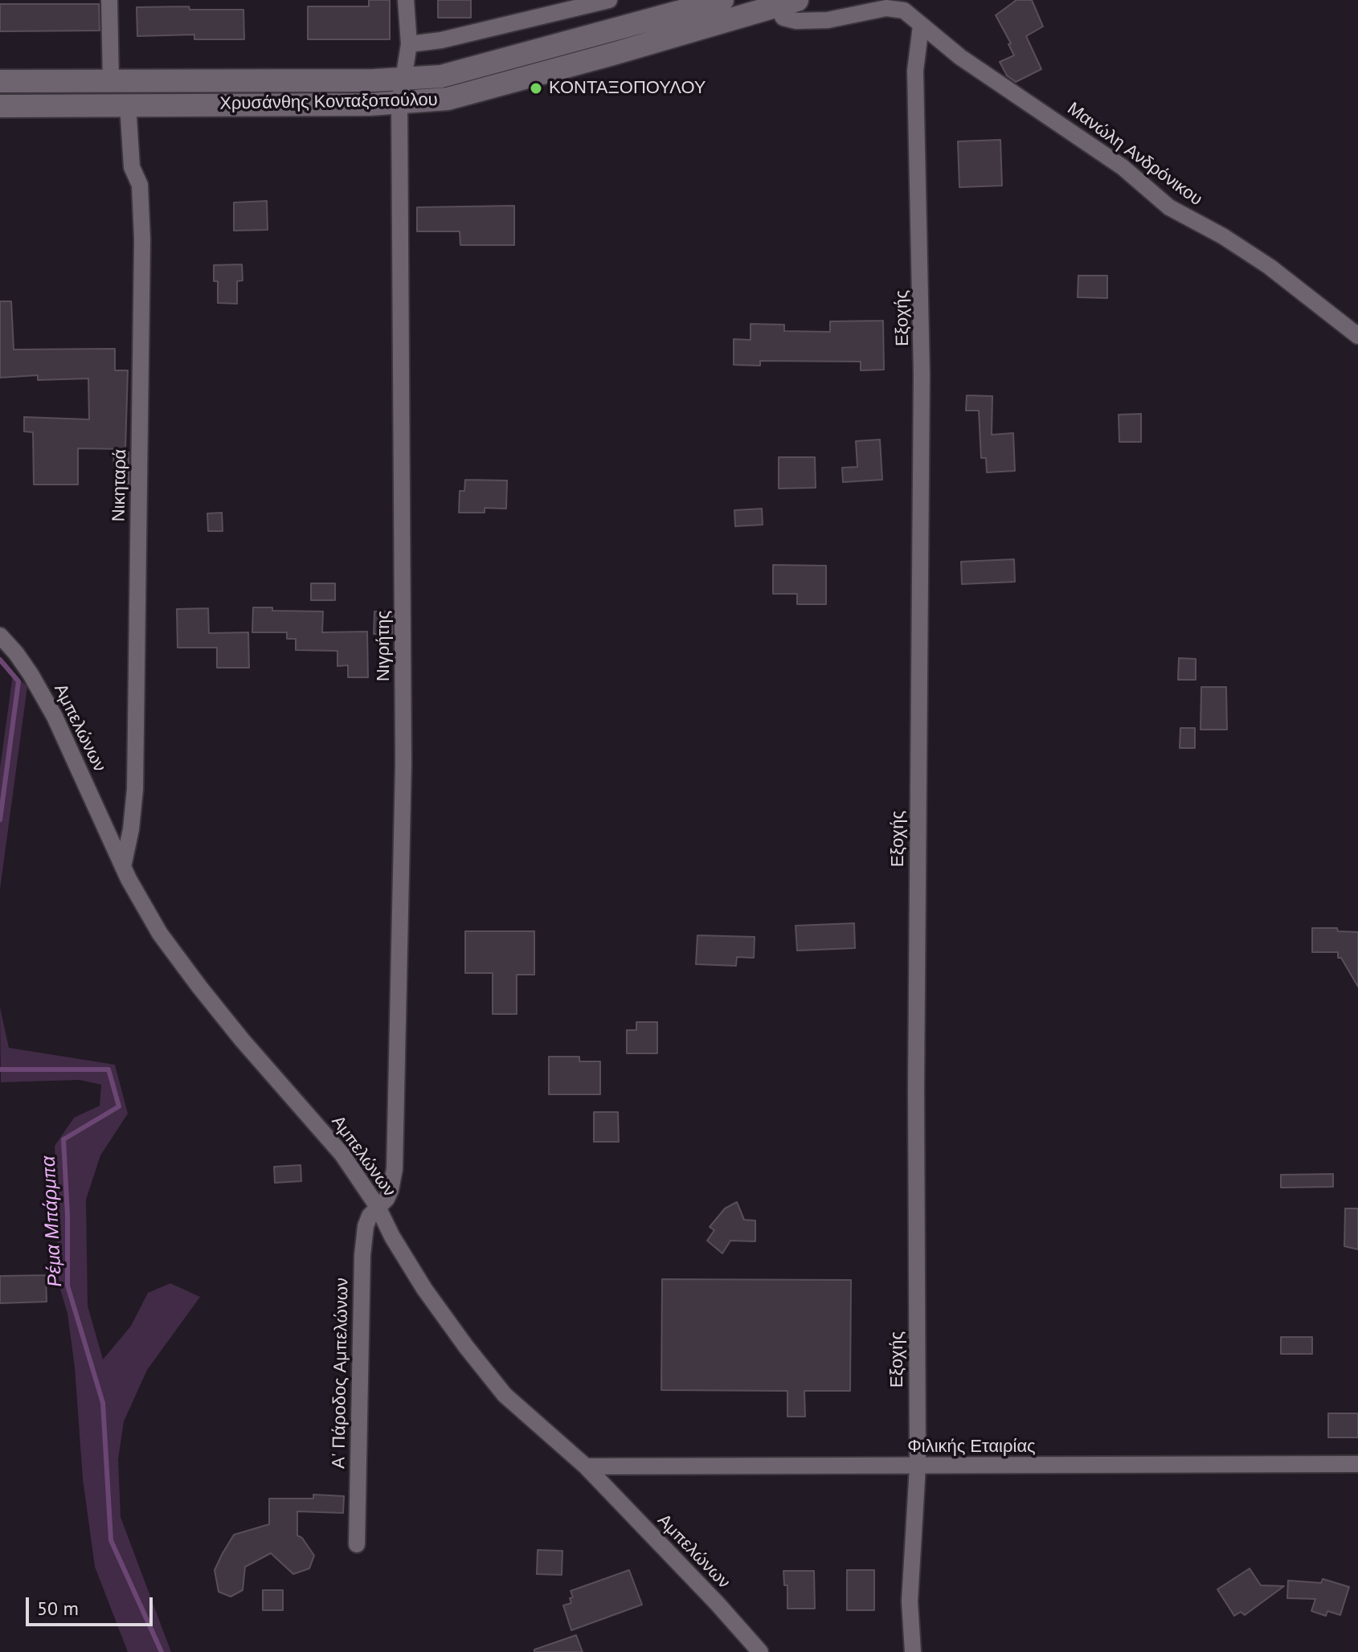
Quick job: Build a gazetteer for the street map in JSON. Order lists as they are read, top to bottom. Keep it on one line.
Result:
{"streets":{"main road":["Χρυσάνθης Κονταξοπούλου"],"street":["Μανώλη Ανδρόνικου","Εξοχής","Νικηταρά","Νιγρήτης","Αμπελώνων","Α' Πάροδος Αμπελώνων","Φιλικής Εταιρίας"]},"crossings":[["Χρυσάνθης Κονταξοπούλου","Μανώλη Ανδρόνικου"],["Χρυσάνθης Κονταξοπούλου","Νικηταρά"],["Χρυσάνθης Κονταξοπούλου","Νιγρήτης"],["Μανώλη Ανδρόνικου","Εξοχής"],["Εξοχής","Φιλικής Εταιρίας"],["Νικηταρά","Αμπελώνων"],["Νιγρήτης","Αμπελώνων"],["Νιγρήτης","Α' Πάροδος Αμπελώνων"],["Αμπελώνων","Α' Πάροδος Αμπελώνων"],["Αμπελώνων","Φιλικής Εταιρίας"]],"water":["Ρέμα Μπάρμπα"],"places":["ΚΟΝΤΑΞΟΠΟΥΛΟΥ"],"scale_bar":"50 m"}
